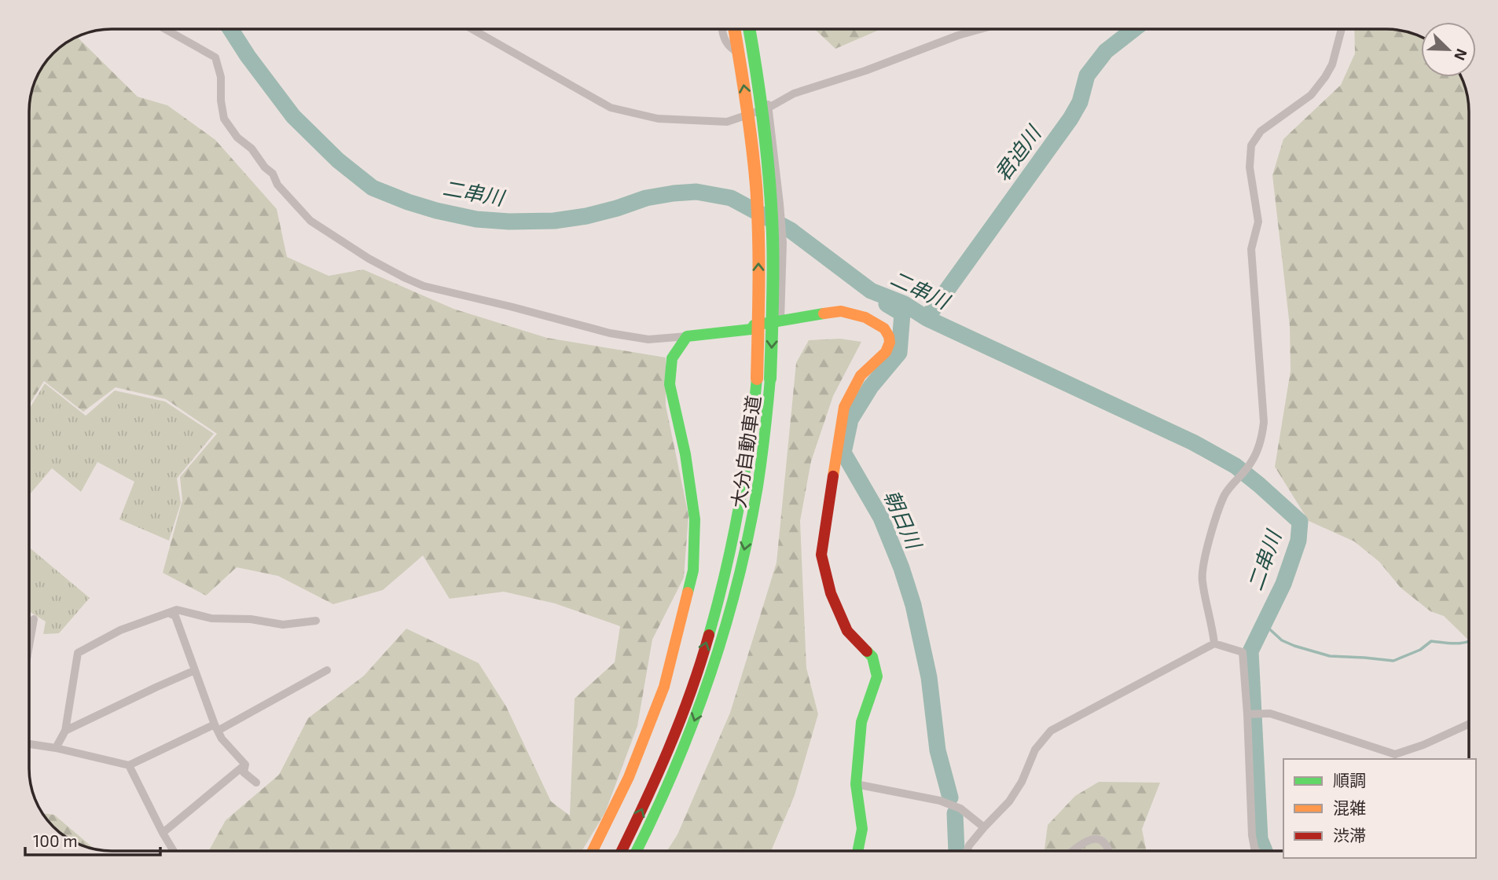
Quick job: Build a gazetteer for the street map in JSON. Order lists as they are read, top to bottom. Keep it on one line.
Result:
{"streets":{"main road":["大分自動車道"]},"water":["君迫川","二串川","朝日川"],"legend":["順調","混雑","渋滞"],"scale_bar":"100 m","north":"bottom right"}
